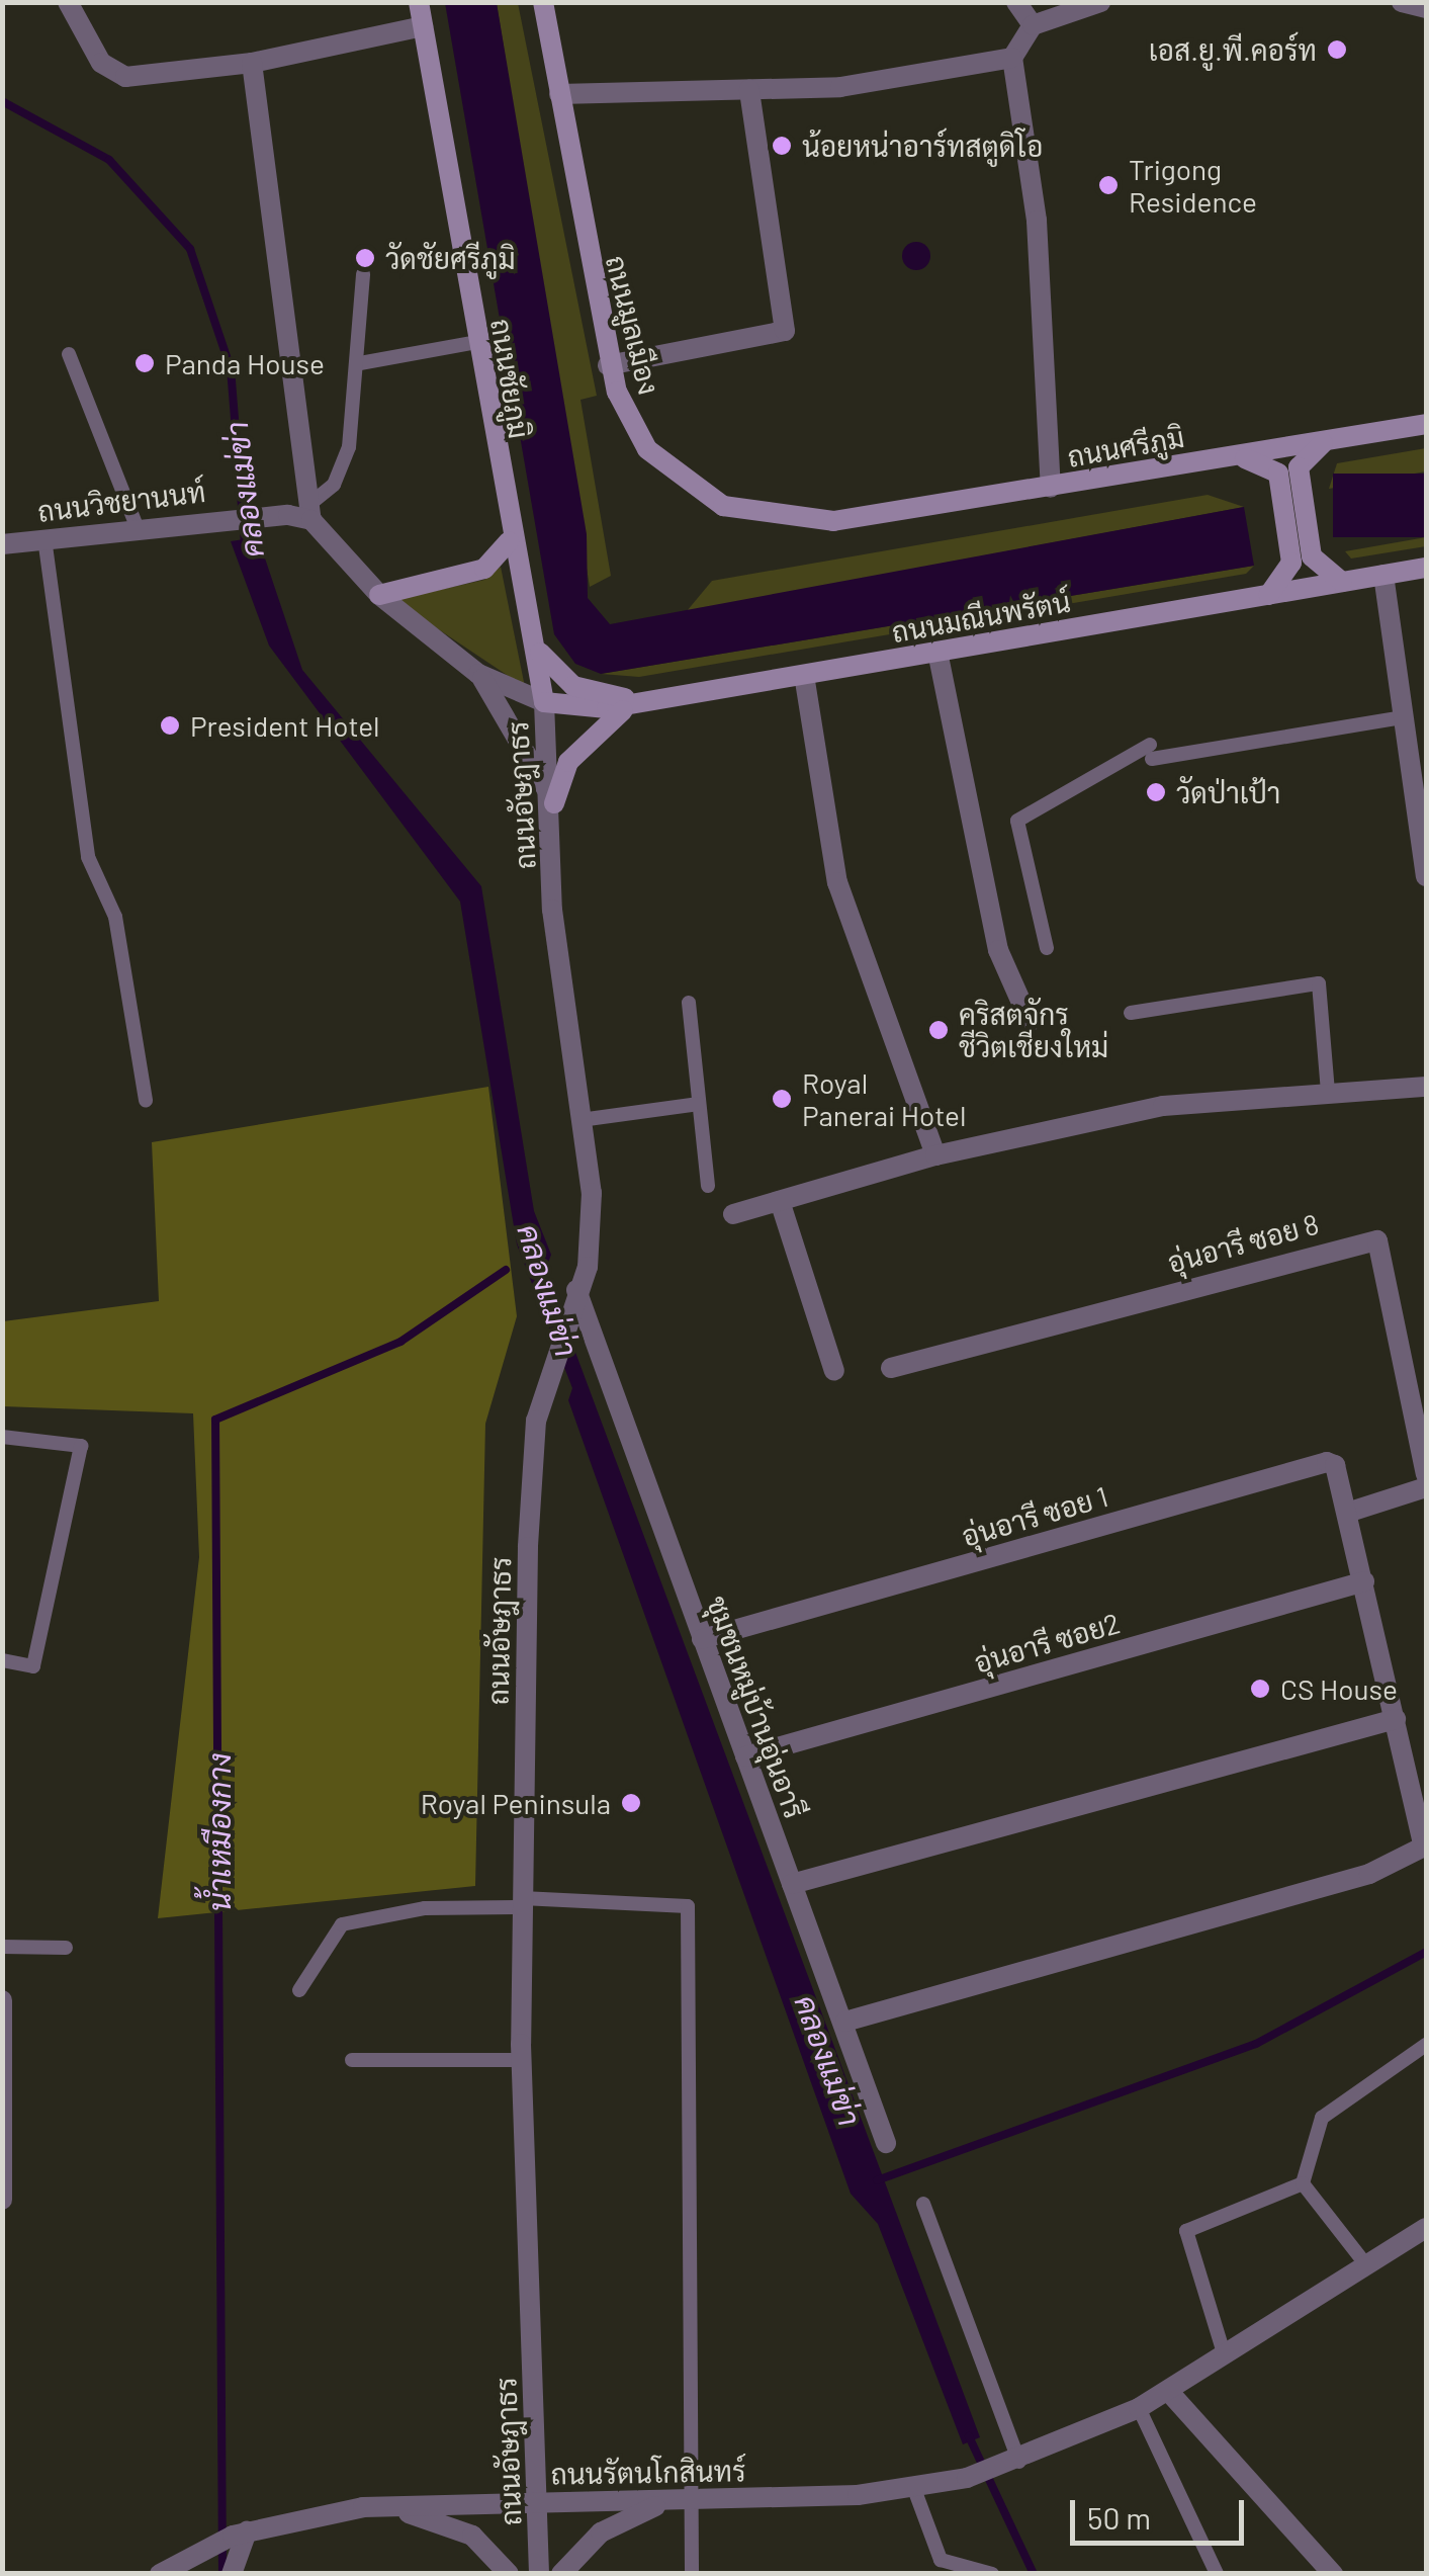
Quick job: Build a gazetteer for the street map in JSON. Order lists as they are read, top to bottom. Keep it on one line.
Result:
{"streets":{"main road":["ถนนมูลเมือง","ถนนชัยภูมิ","ถนนศรีภูมิ","ถนนมณีนพรัตน์"],"street":["ถนนวิชยานนท์","ถนนอัษฎาธร","อุ่นอารี ซอย 8","อุ่นอารี ซอย 1","อุ่นอารี ซอย2","ชุมชนหมู่บ้านอุ่นอารี","ถนนรัตนโกสินทร์"]},"crossings":[["ถนนมูลเมือง","ถนนศรีภูมิ"],["ถนนชัยภูมิ","ถนนมณีนพรัตน์"],["ถนนชัยภูมิ","ถนนอัษฎาธร"],["ถนนมณีนพรัตน์","ถนนอัษฎาธร"],["ถนนอัษฎาธร","ชุมชนหมู่บ้านอุ่นอารี"],["ถนนอัษฎาธร","ถนนรัตนโกสินทร์"],["อุ่นอารี ซอย 1","ชุมชนหมู่บ้านอุ่นอารี"],["อุ่นอารี ซอย2","ชุมชนหมู่บ้านอุ่นอารี"]],"water":["คลองแม่ข่า","น้ำเหมืองกาง"],"places":["เอส.ยู.พี.คอร์ท","น้อยหน่าอาร์ทสตูดิโอ","Trigong Residence","วัดชัยศรีภูมิ","Panda House","President Hotel","วัดป่าเป้า","คริสตจักร ชีวิตเชียงใหม่","Royal Panerai Hotel","CS House","Royal Peninsula"],"scale_bar":"50 m"}
